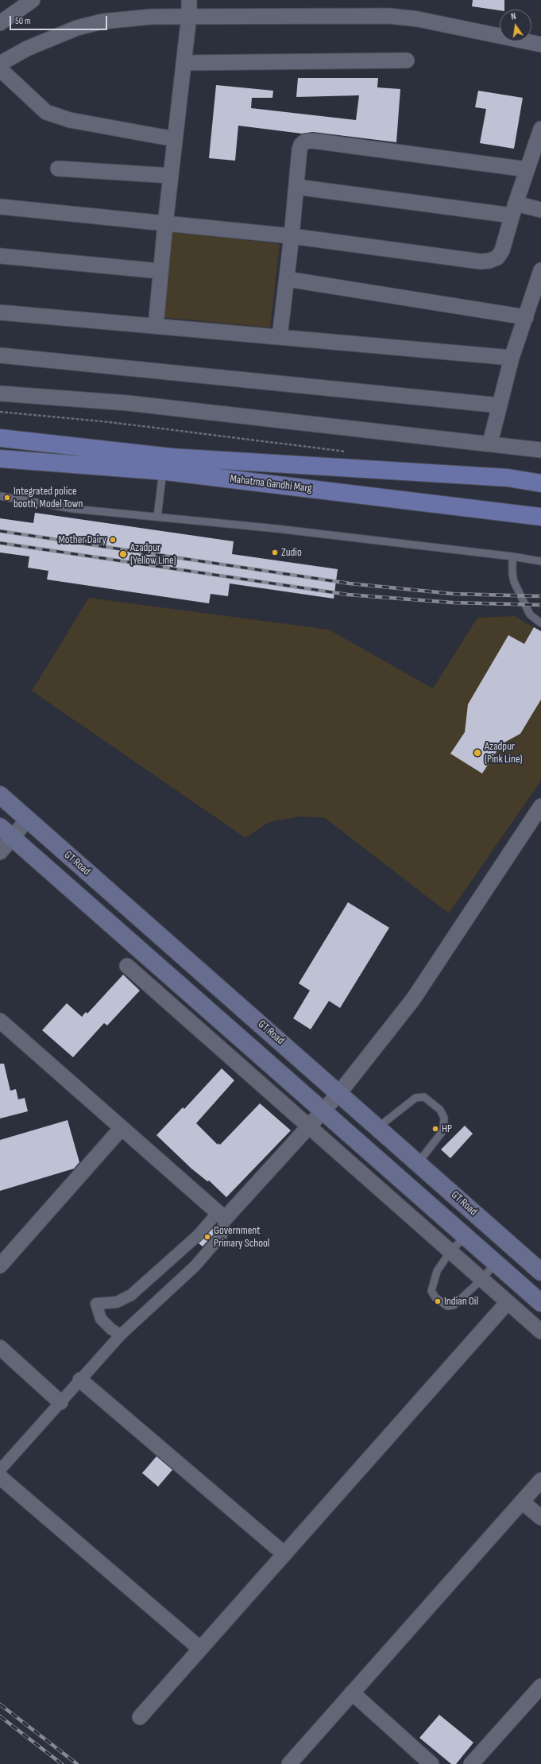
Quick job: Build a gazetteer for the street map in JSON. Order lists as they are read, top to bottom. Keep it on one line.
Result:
{"streets":{"main road":["Mahatma Gandhi Marg","GT Road"]},"places":["Integrated police booth, Model Town","Mother Dairy","Zudio","Azadpur (Yellow Line)","Azadpur (Pink Line)","HP","Government Primary School","Indian Oil"],"scale_bar":"50 m","north":"top"}
